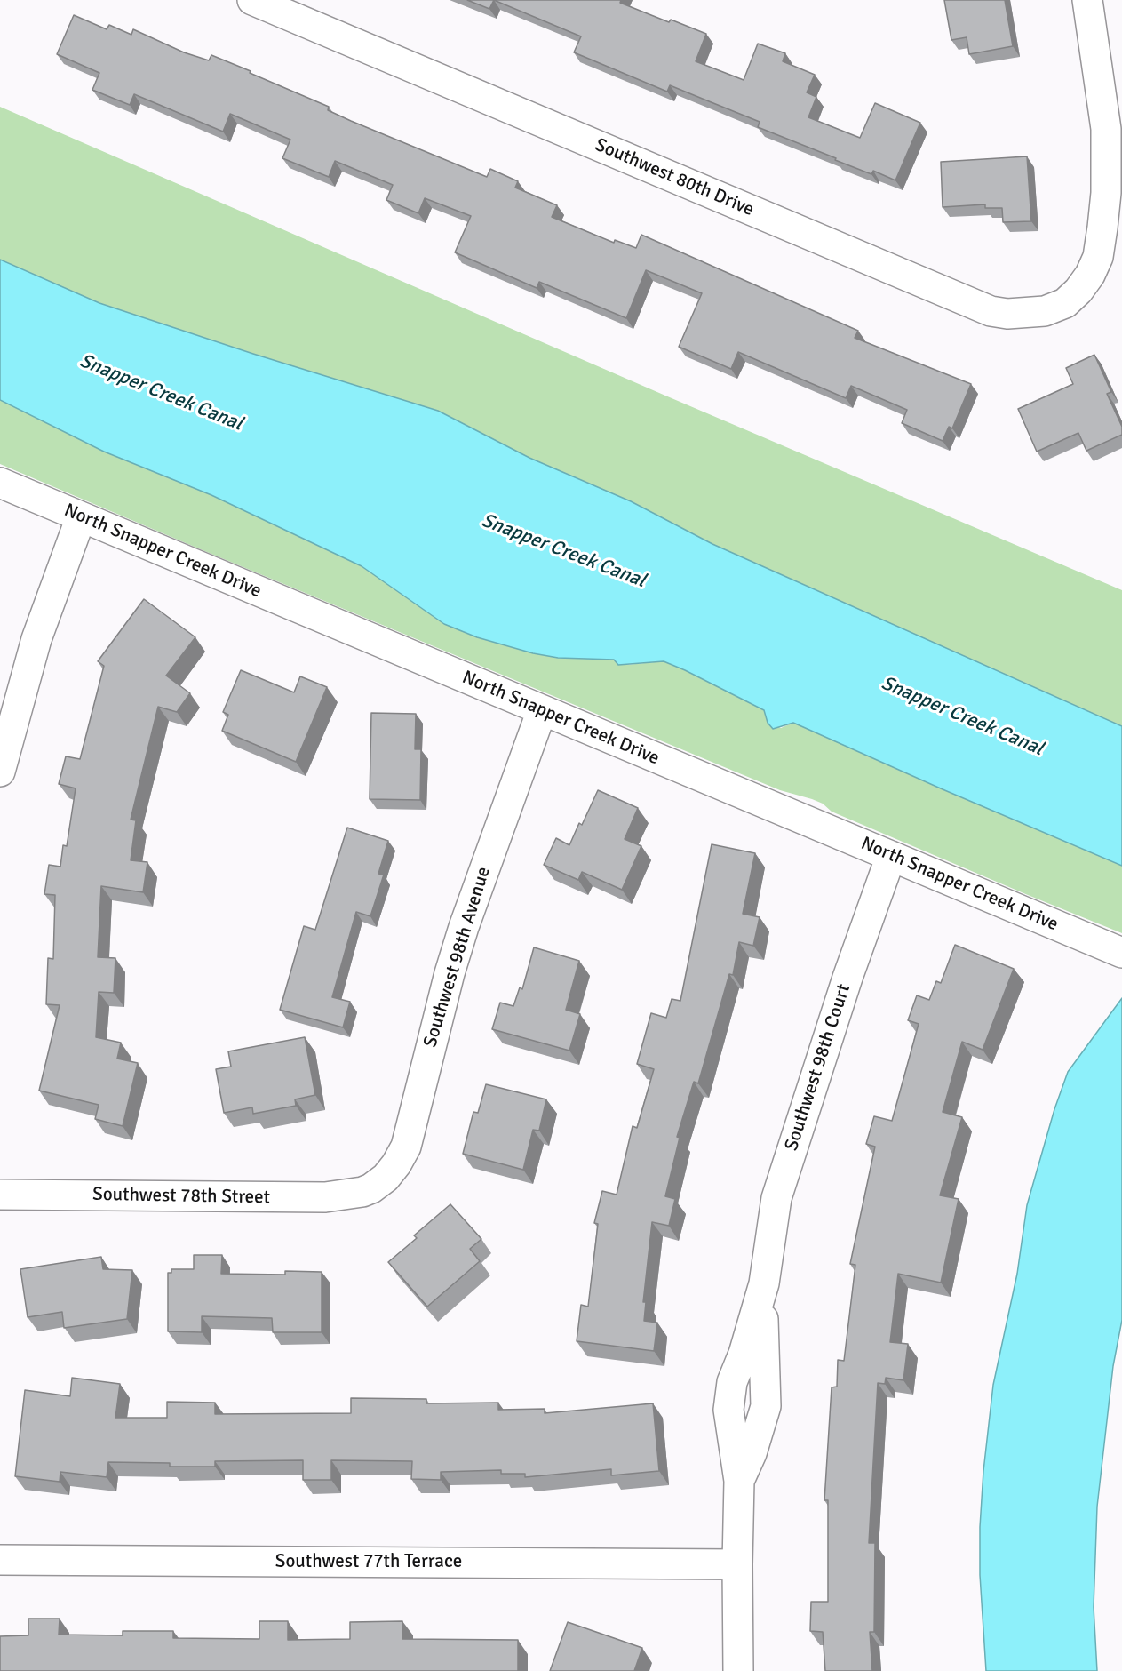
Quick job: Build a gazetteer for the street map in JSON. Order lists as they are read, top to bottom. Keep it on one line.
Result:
{"streets":{"street":["Southwest 80th Drive","North Snapper Creek Drive","Southwest 98th Avenue","Southwest 98th Court","Southwest 78th Street","Southwest 77th Terrace"]},"crossings":[["North Snapper Creek Drive","Southwest 98th Avenue"],["North Snapper Creek Drive","Southwest 98th Court"],["Southwest 98th Avenue","Southwest 78th Street"],["Southwest 98th Court","Southwest 77th Terrace"]],"water":["Snapper Creek Canal"]}
